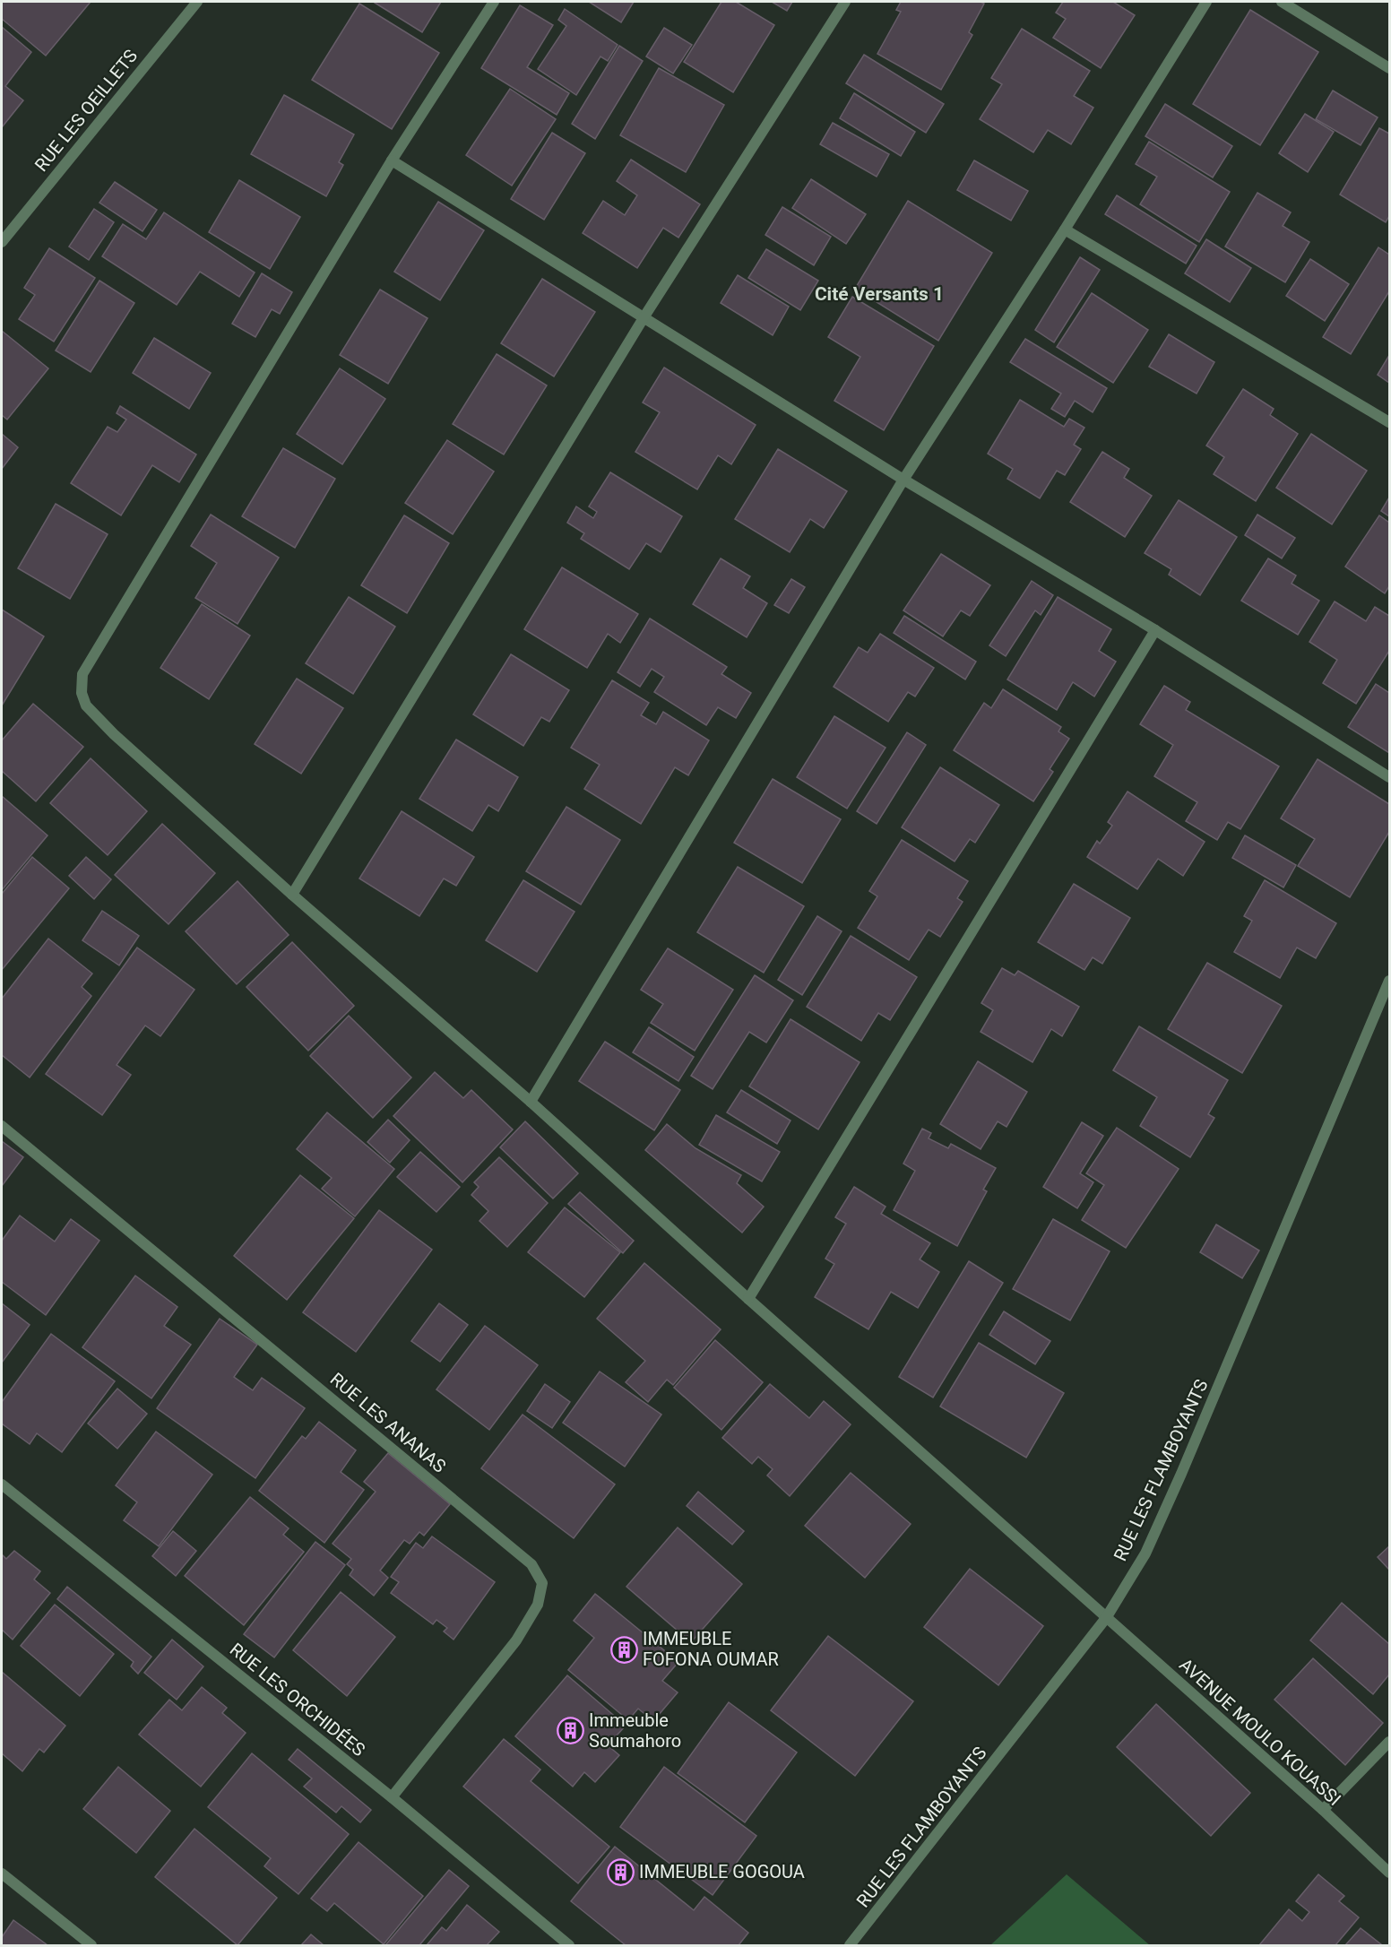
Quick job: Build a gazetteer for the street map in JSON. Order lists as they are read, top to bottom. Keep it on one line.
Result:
{"streets":{"street":["RUE LES OEILLETS","RUE LES ANANAS","RUE LES FLAMBOYANTS","RUE LES ORCHIDÉES","AVENUE MOULO KOUASSI"]},"crossings":[["RUE LES ANANAS","RUE LES ORCHIDÉES"],["RUE LES FLAMBOYANTS","AVENUE MOULO KOUASSI"]],"districts":["Cité Versants 1"],"places":{"building":["IMMEUBLE FOFONA OUMAR","Immeuble Soumahoro","IMMEUBLE GOGOUA"]}}
